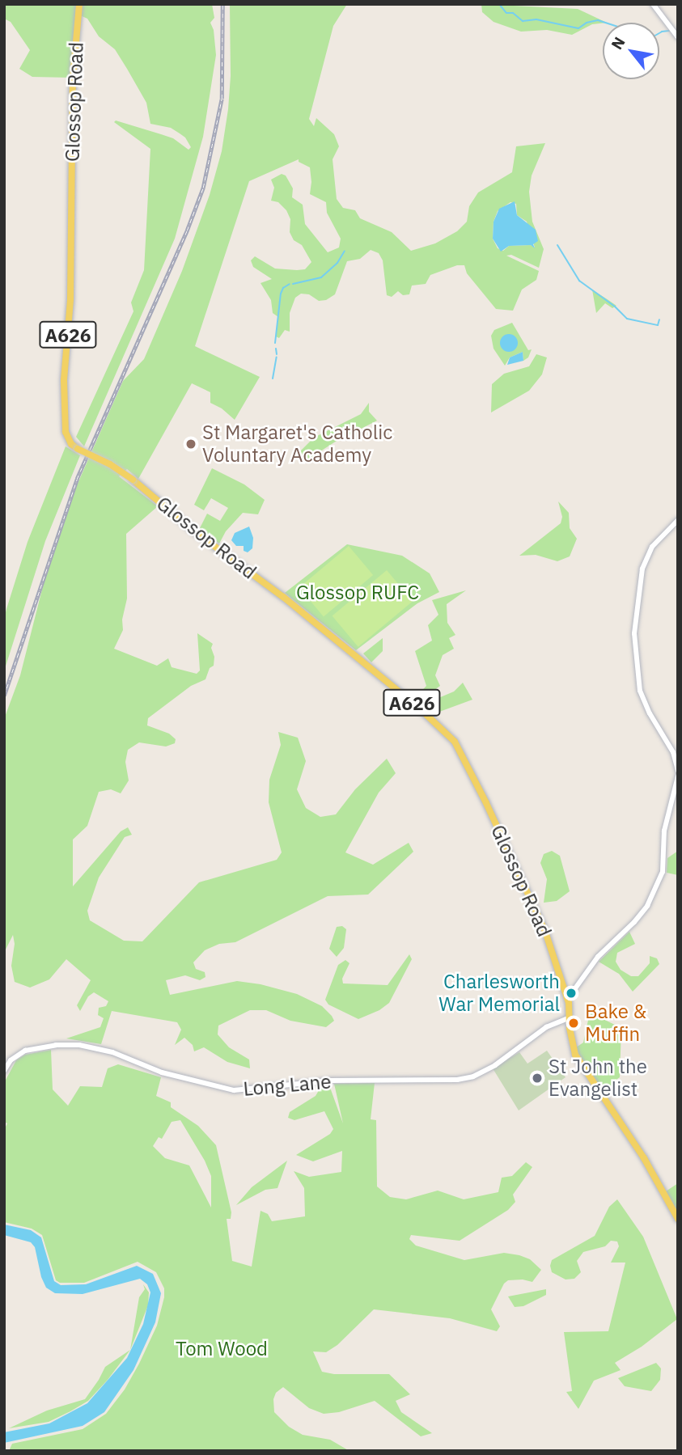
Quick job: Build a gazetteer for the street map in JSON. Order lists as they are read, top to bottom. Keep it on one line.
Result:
{"streets":{"main road":["Glossop Road","A626"],"street":["Long Lane"]},"crossings":[["Glossop Road","A626"],["Glossop Road","Long Lane"],["A626","Long Lane"]],"parks":["Glossop RUFC","Tom Wood"],"places":["St Margaret's Catholic Voluntary Academy","Charlesworth War Memorial","Bake & Muffin","St John the Evangelist"],"north":"top left"}
